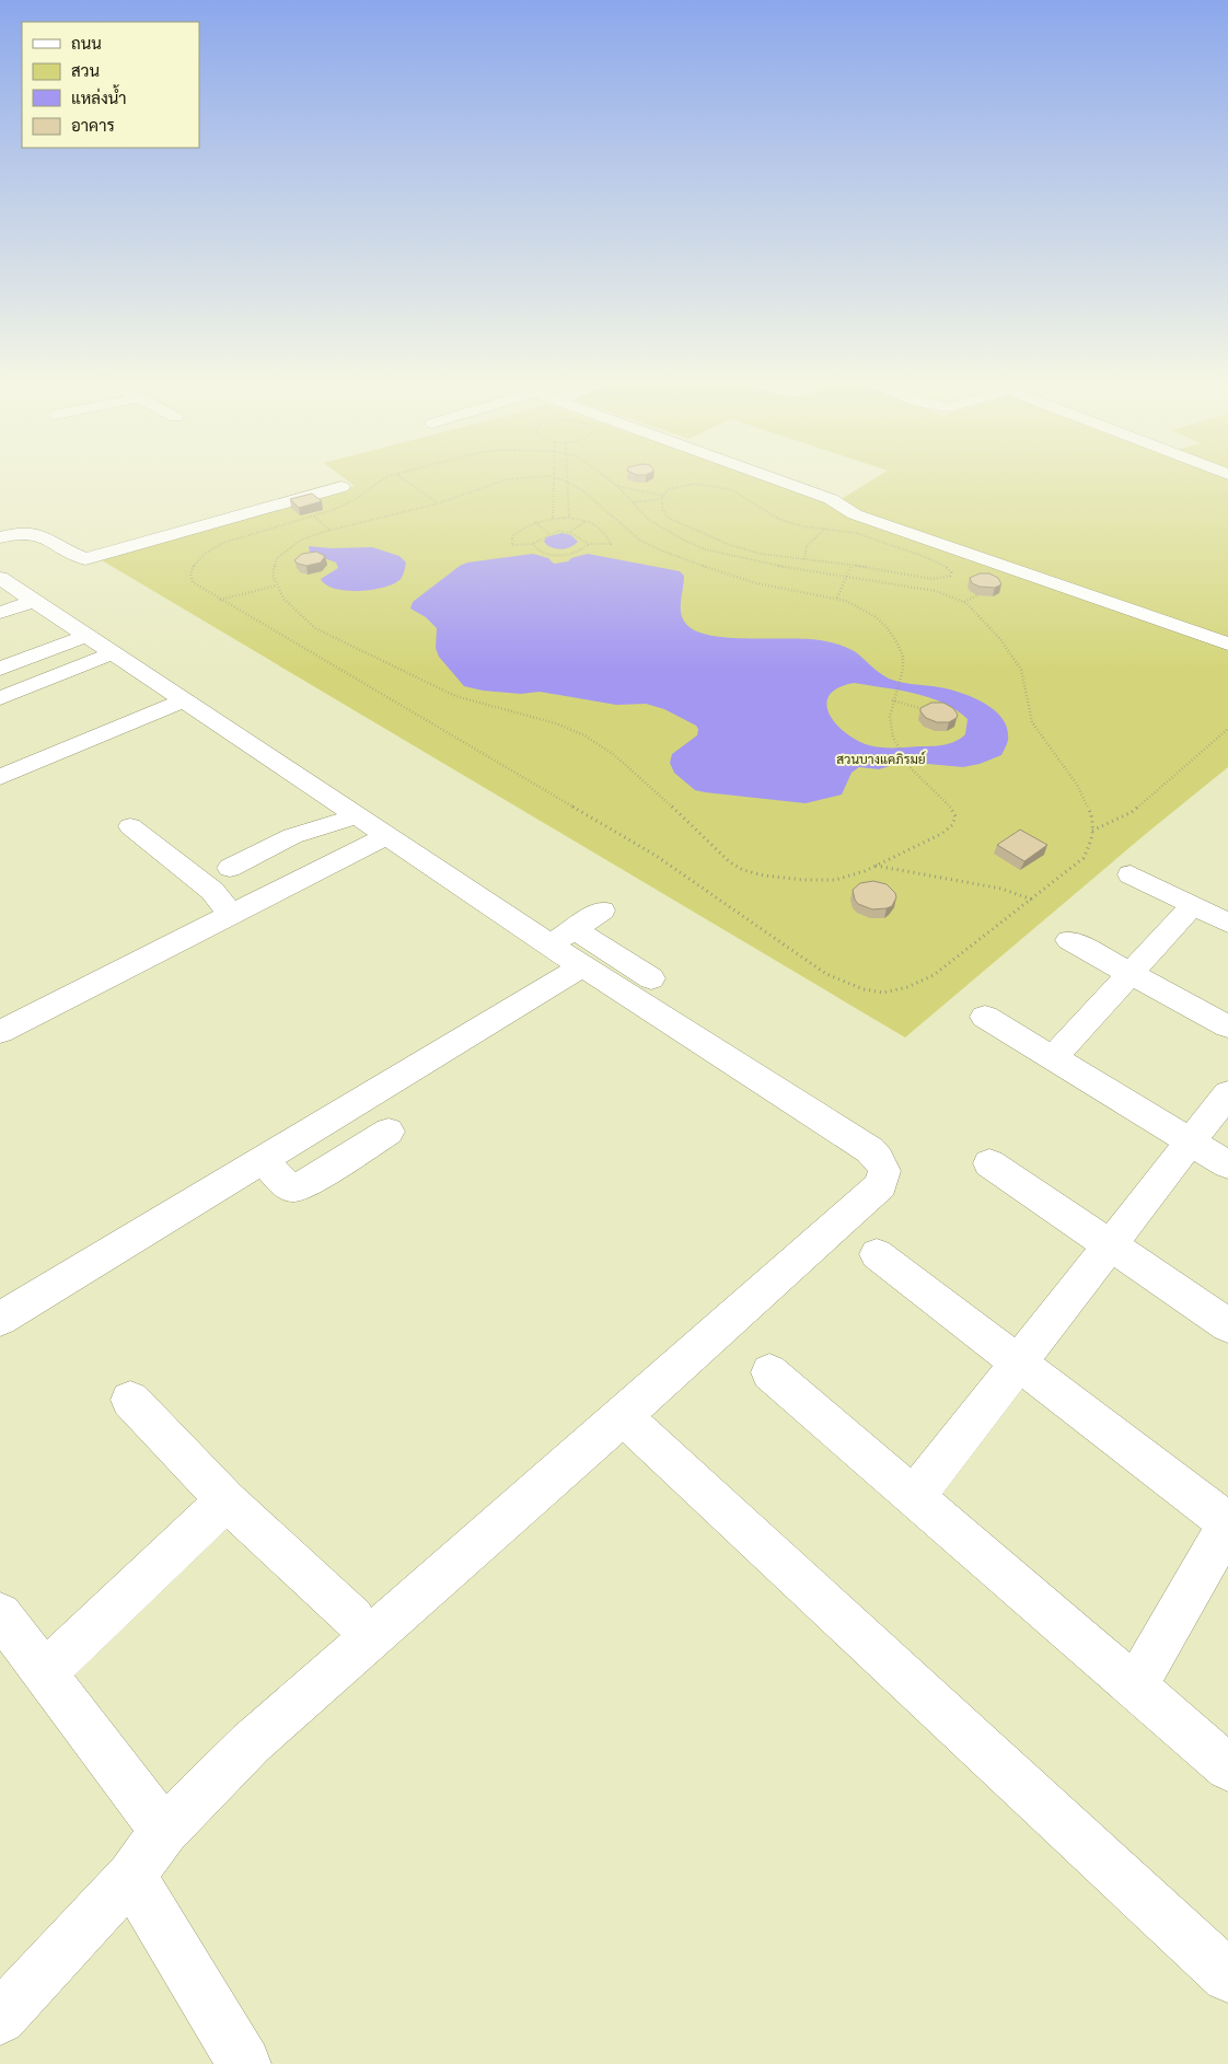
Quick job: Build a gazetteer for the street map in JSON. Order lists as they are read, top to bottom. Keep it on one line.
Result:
{"parks":["สวนบางแคภิรมย์"],"legend":["ถนน","สวน","แหล่งน้ำ","อาคาร"]}
